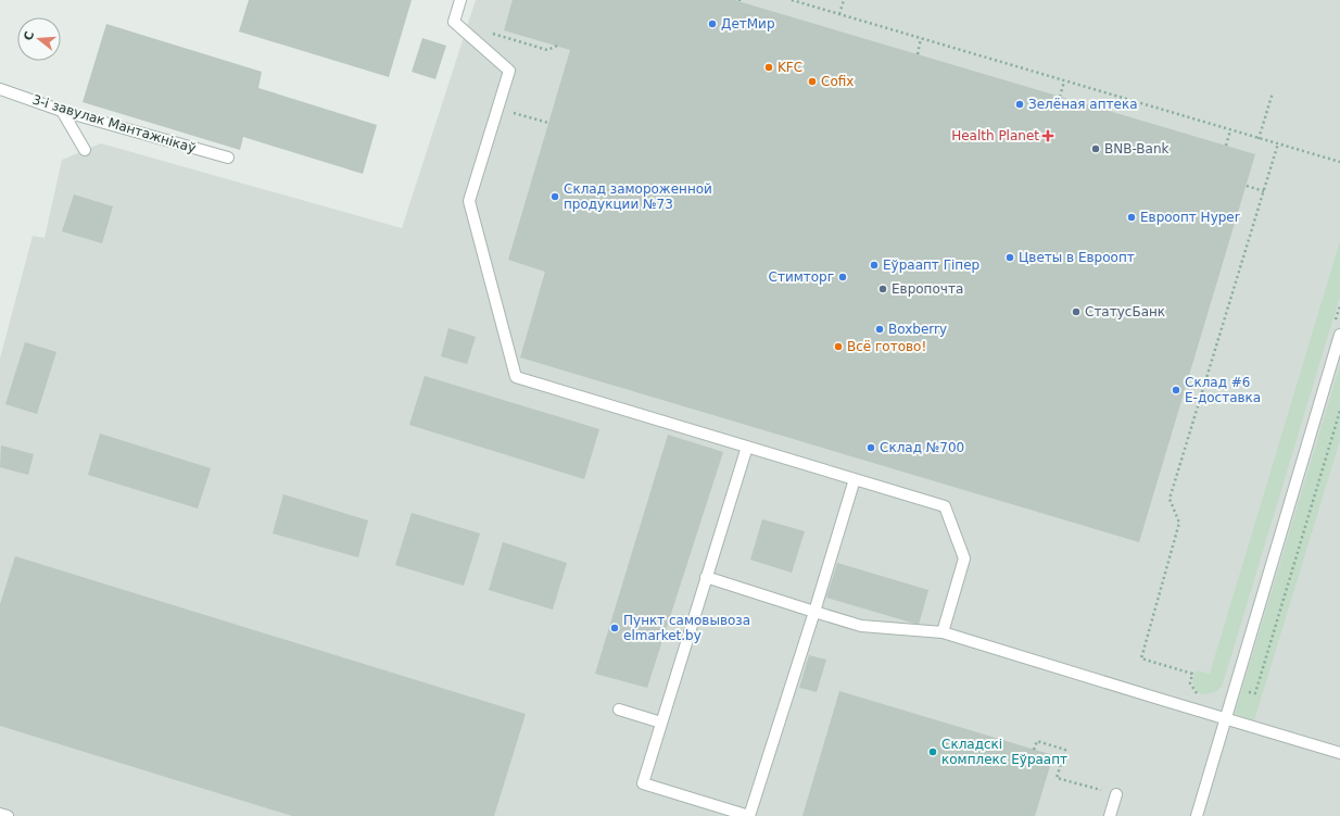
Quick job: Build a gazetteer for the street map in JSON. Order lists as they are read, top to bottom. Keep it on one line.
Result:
{"streets":{"lane":["3-і завулак Мантажнікаў"]},"places":{"other":["ДетМир","KFC","Cofix","Зелёная аптека","BNB-Bank","Склад замороженной продукции №73","Евроопт Hyper","Цветы в Евроопт","Еўраапт Гіпер","Стимторг","Европочта","СтатусБанк","Boxberry","Всё готово!","Склад #6 Е-доставка","Склад №700","Пункт самовывоза elmarket.by","Складскі комплекс Еўраапт"],"health":["Health Planet"]},"north":"left"}
